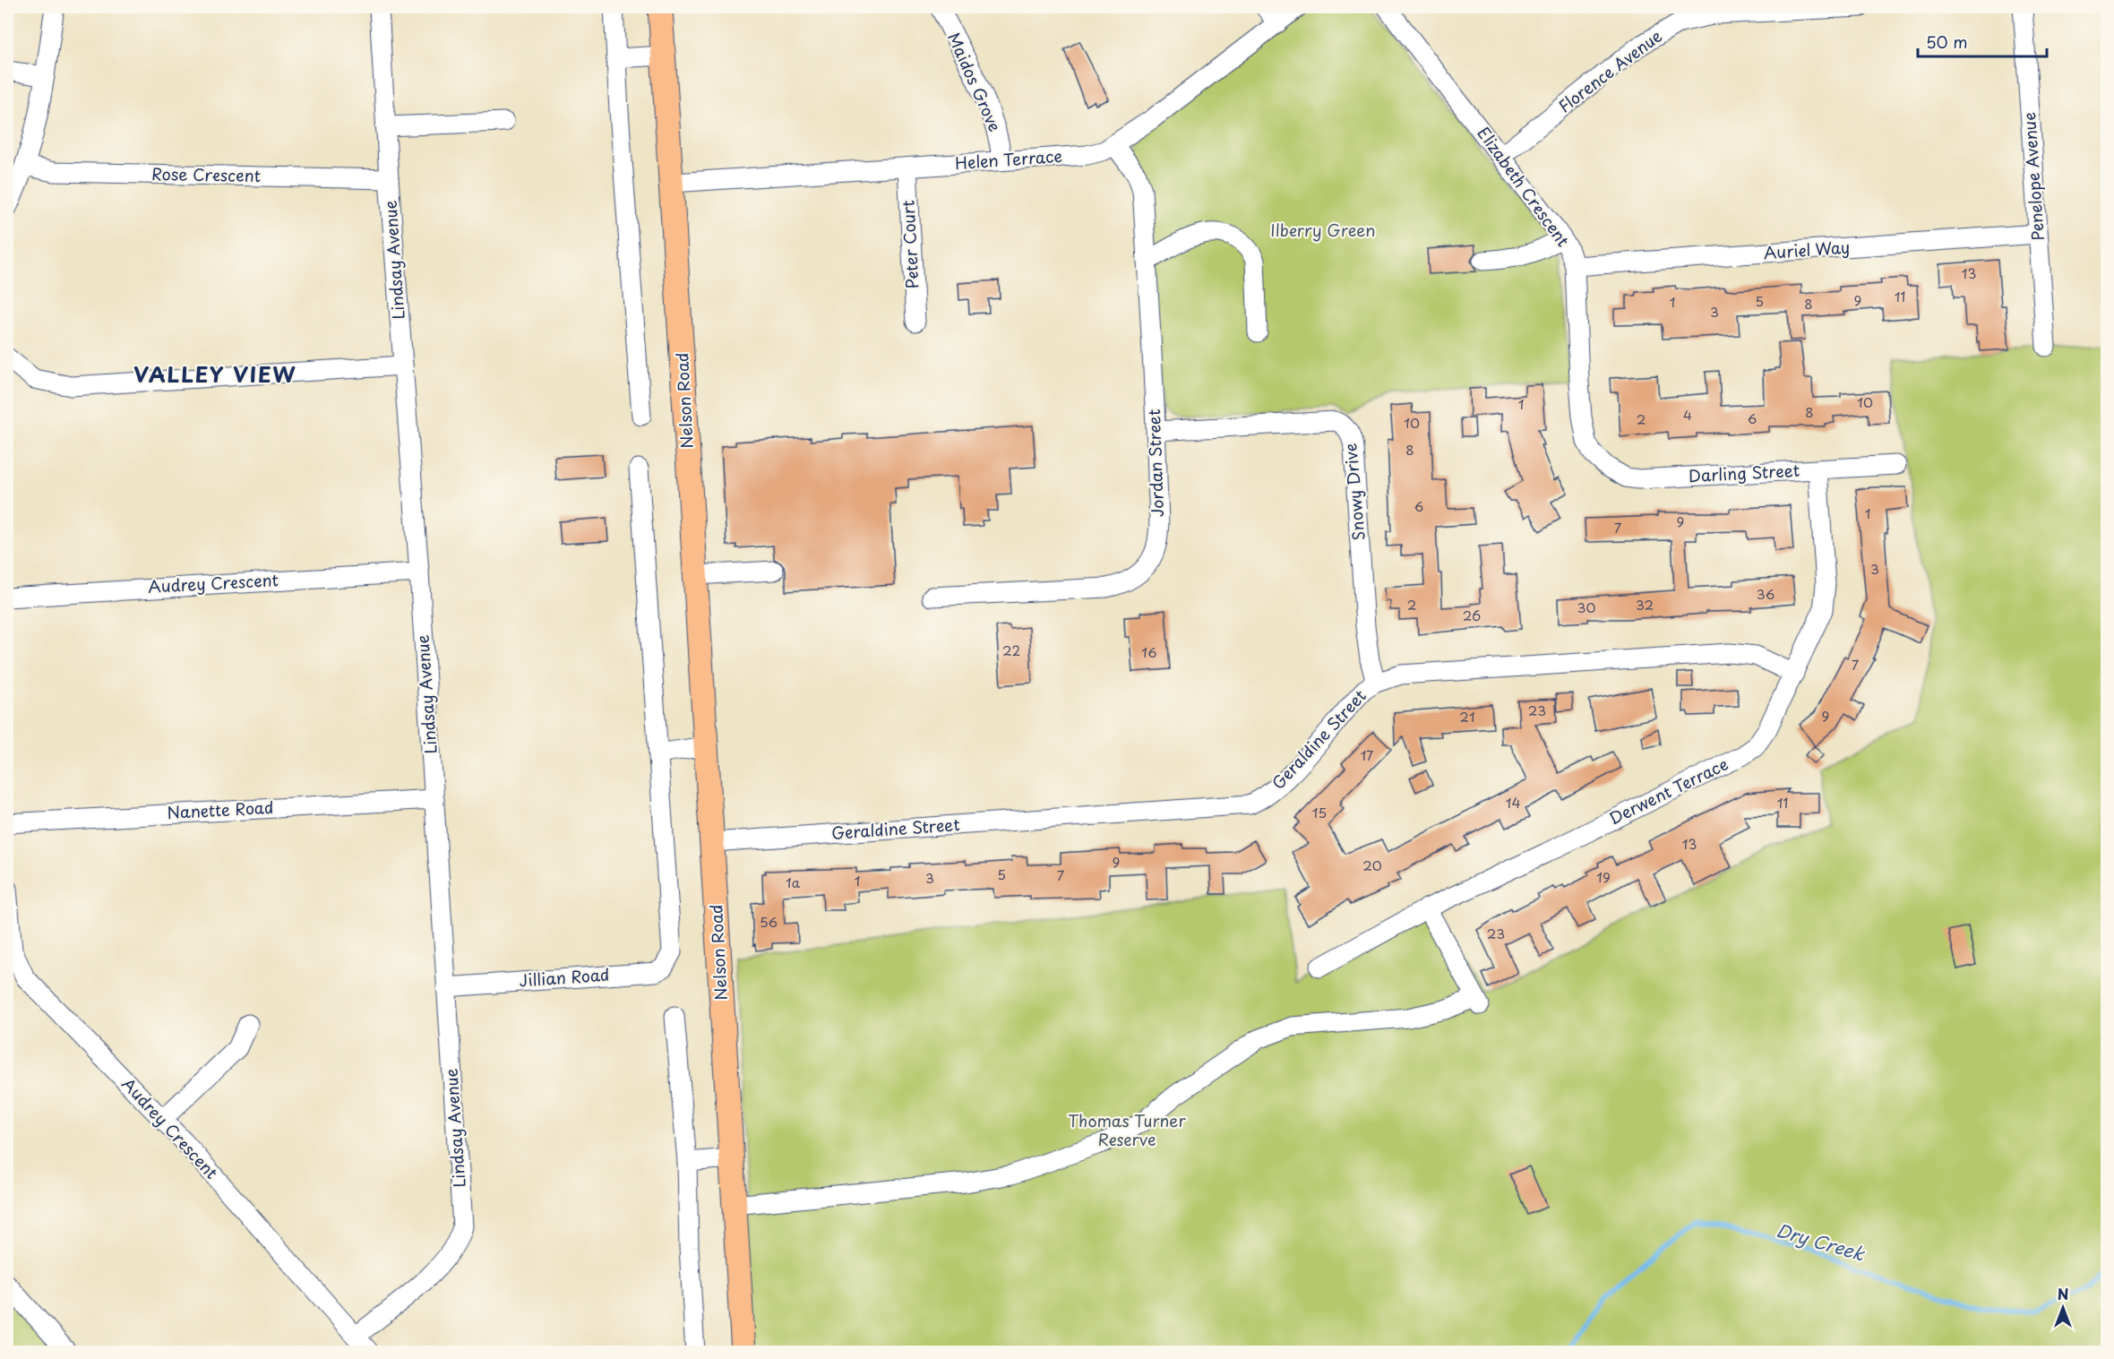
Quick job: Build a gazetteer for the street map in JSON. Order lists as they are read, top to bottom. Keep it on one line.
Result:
{"streets":{"main road":["Nelson Road"],"street":["Florence Avenue","Maidos Grove","Helen Terrace","Rose Crescent","Penelope Avenue","Elizabeth Crescent","Peter Court","Auriel Way","Lindsay Avenue","Jordan Street","Darling Street","Snowy Drive","Audrey Crescent","Geraldine Street","Derwent Terrace","Nanette Road","Jillian Road"]},"crossings":[["Florence Avenue","Elizabeth Crescent"],["Maidos Grove","Helen Terrace"],["Helen Terrace","Peter Court"],["Helen Terrace","Nelson Road"],["Helen Terrace","Jordan Street"],["Rose Crescent","Lindsay Avenue"],["Penelope Avenue","Auriel Way"],["Elizabeth Crescent","Auriel Way"],["Elizabeth Crescent","Darling Street"],["Lindsay Avenue","Audrey Crescent"],["Lindsay Avenue","Nanette Road"],["Lindsay Avenue","Jillian Road"],["Nelson Road","Geraldine Street"],["Jordan Street","Snowy Drive"],["Darling Street","Derwent Terrace"],["Snowy Drive","Geraldine Street"],["Geraldine Street","Derwent Terrace"]],"districts":["VALLEY VIEW"],"water":["Dry Creek"],"parks":["Ilberry Green","Thomas Turner Reserve"],"house_numbers":["13","11","9","5","1","8","3","10","1","8","4","6","2","10","8","6","1","9","7","3","36","2","32","30","26","22","16","7","23","9","21","17","14","11","15","13","9","20","5","7","19","3","1","1a","56","23"],"scale_bar":"50 m","north":"top"}
